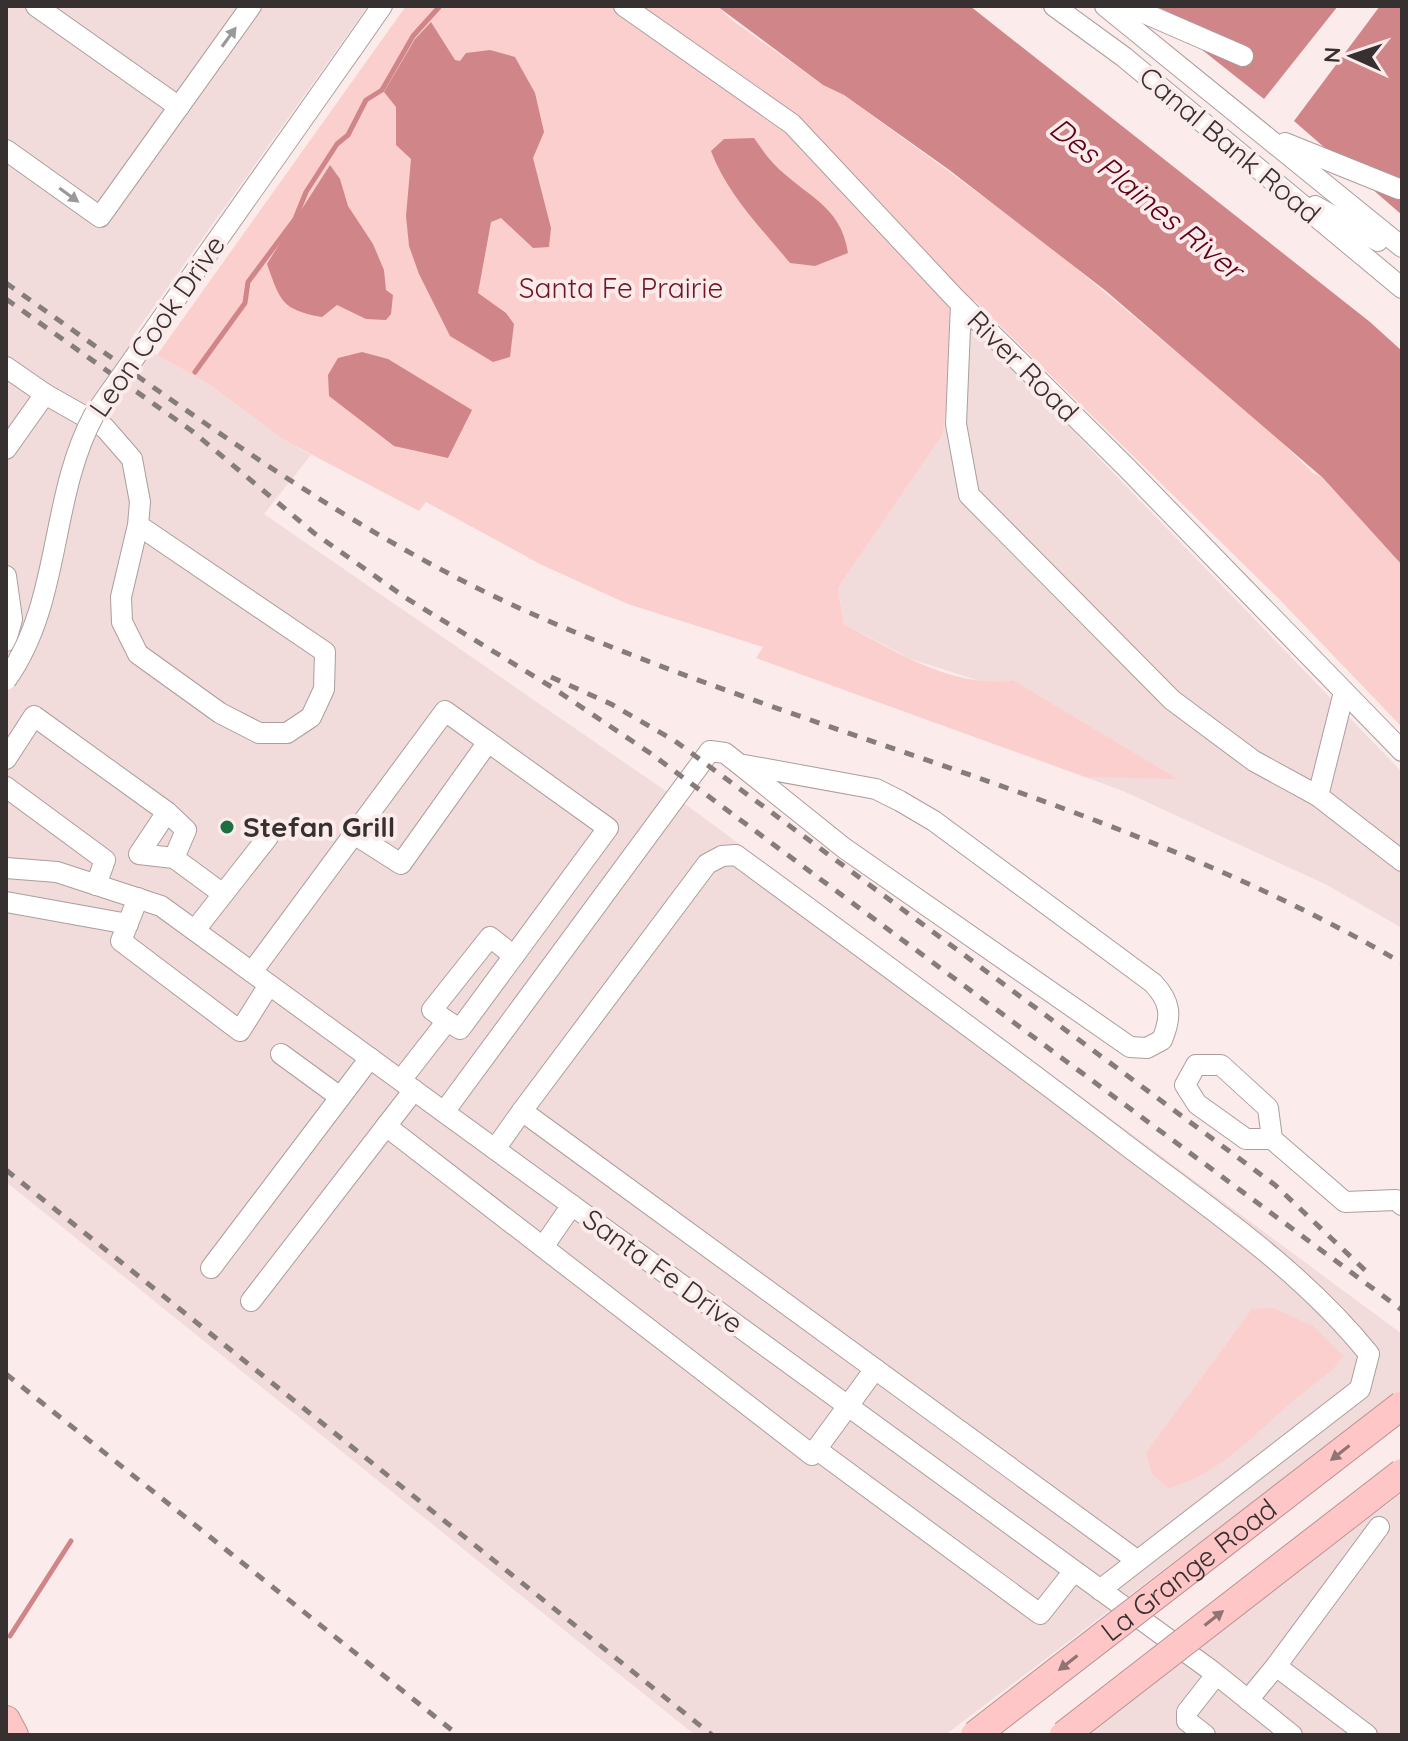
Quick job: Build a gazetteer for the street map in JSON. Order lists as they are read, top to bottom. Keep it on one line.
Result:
{"streets":{"highway":["La Grange Road"],"street":["Canal Bank Road","Leon Cook Drive","River Road","Santa Fe Drive"]},"water":["Des Plaines River"],"parks":["Santa Fe Prairie"],"places":["Stefan Grill"],"north":"left"}
